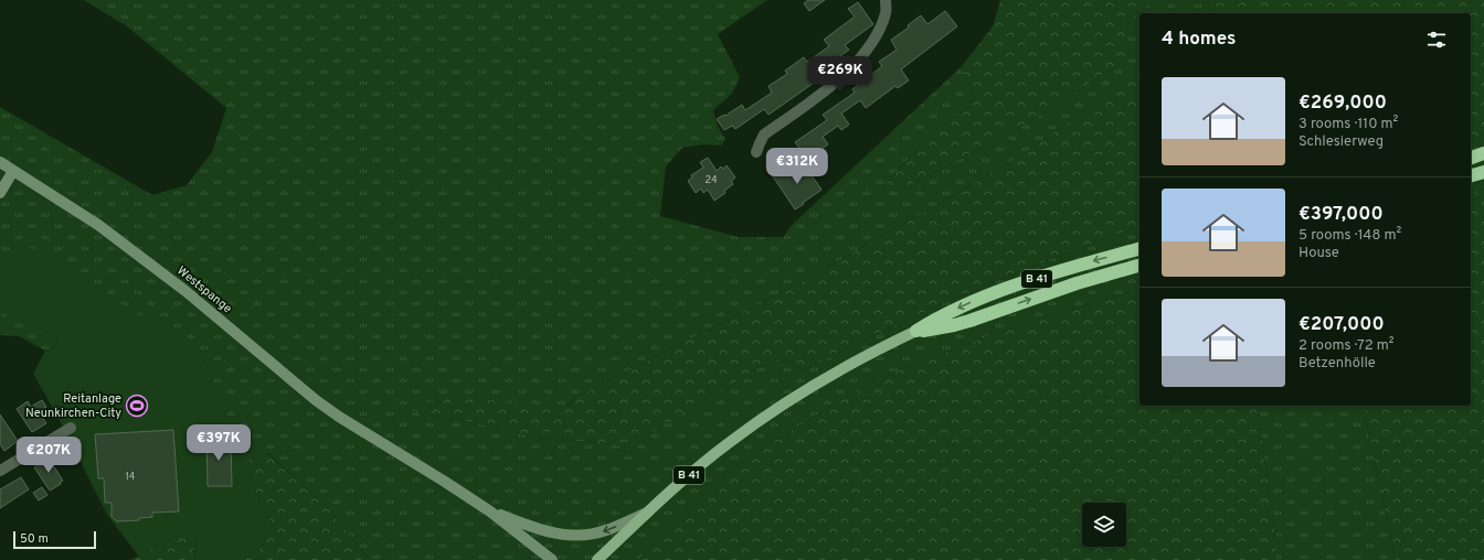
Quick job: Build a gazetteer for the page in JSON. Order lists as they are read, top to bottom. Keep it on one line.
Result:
{"streets":{"highway":["B 41"],"main road":["Westspange"]},"places":{"sports":["Reitanlage Neunkirchen-City"]},"house_numbers":["24","14"],"scale_bar":"50 m","page":{"heading":"4 homes","price":["€269K","€312K","€397K","€207K"],"list":[{"name":"€269,000","note":"3 rooms · 110 m² · Schlesierweg"},{"name":"€397,000","note":"5 rooms · 148 m² · House"},{"name":"€207,000","note":"2 rooms · 72 m² · Betzenhölle"}],"scale":"50 m"}}
